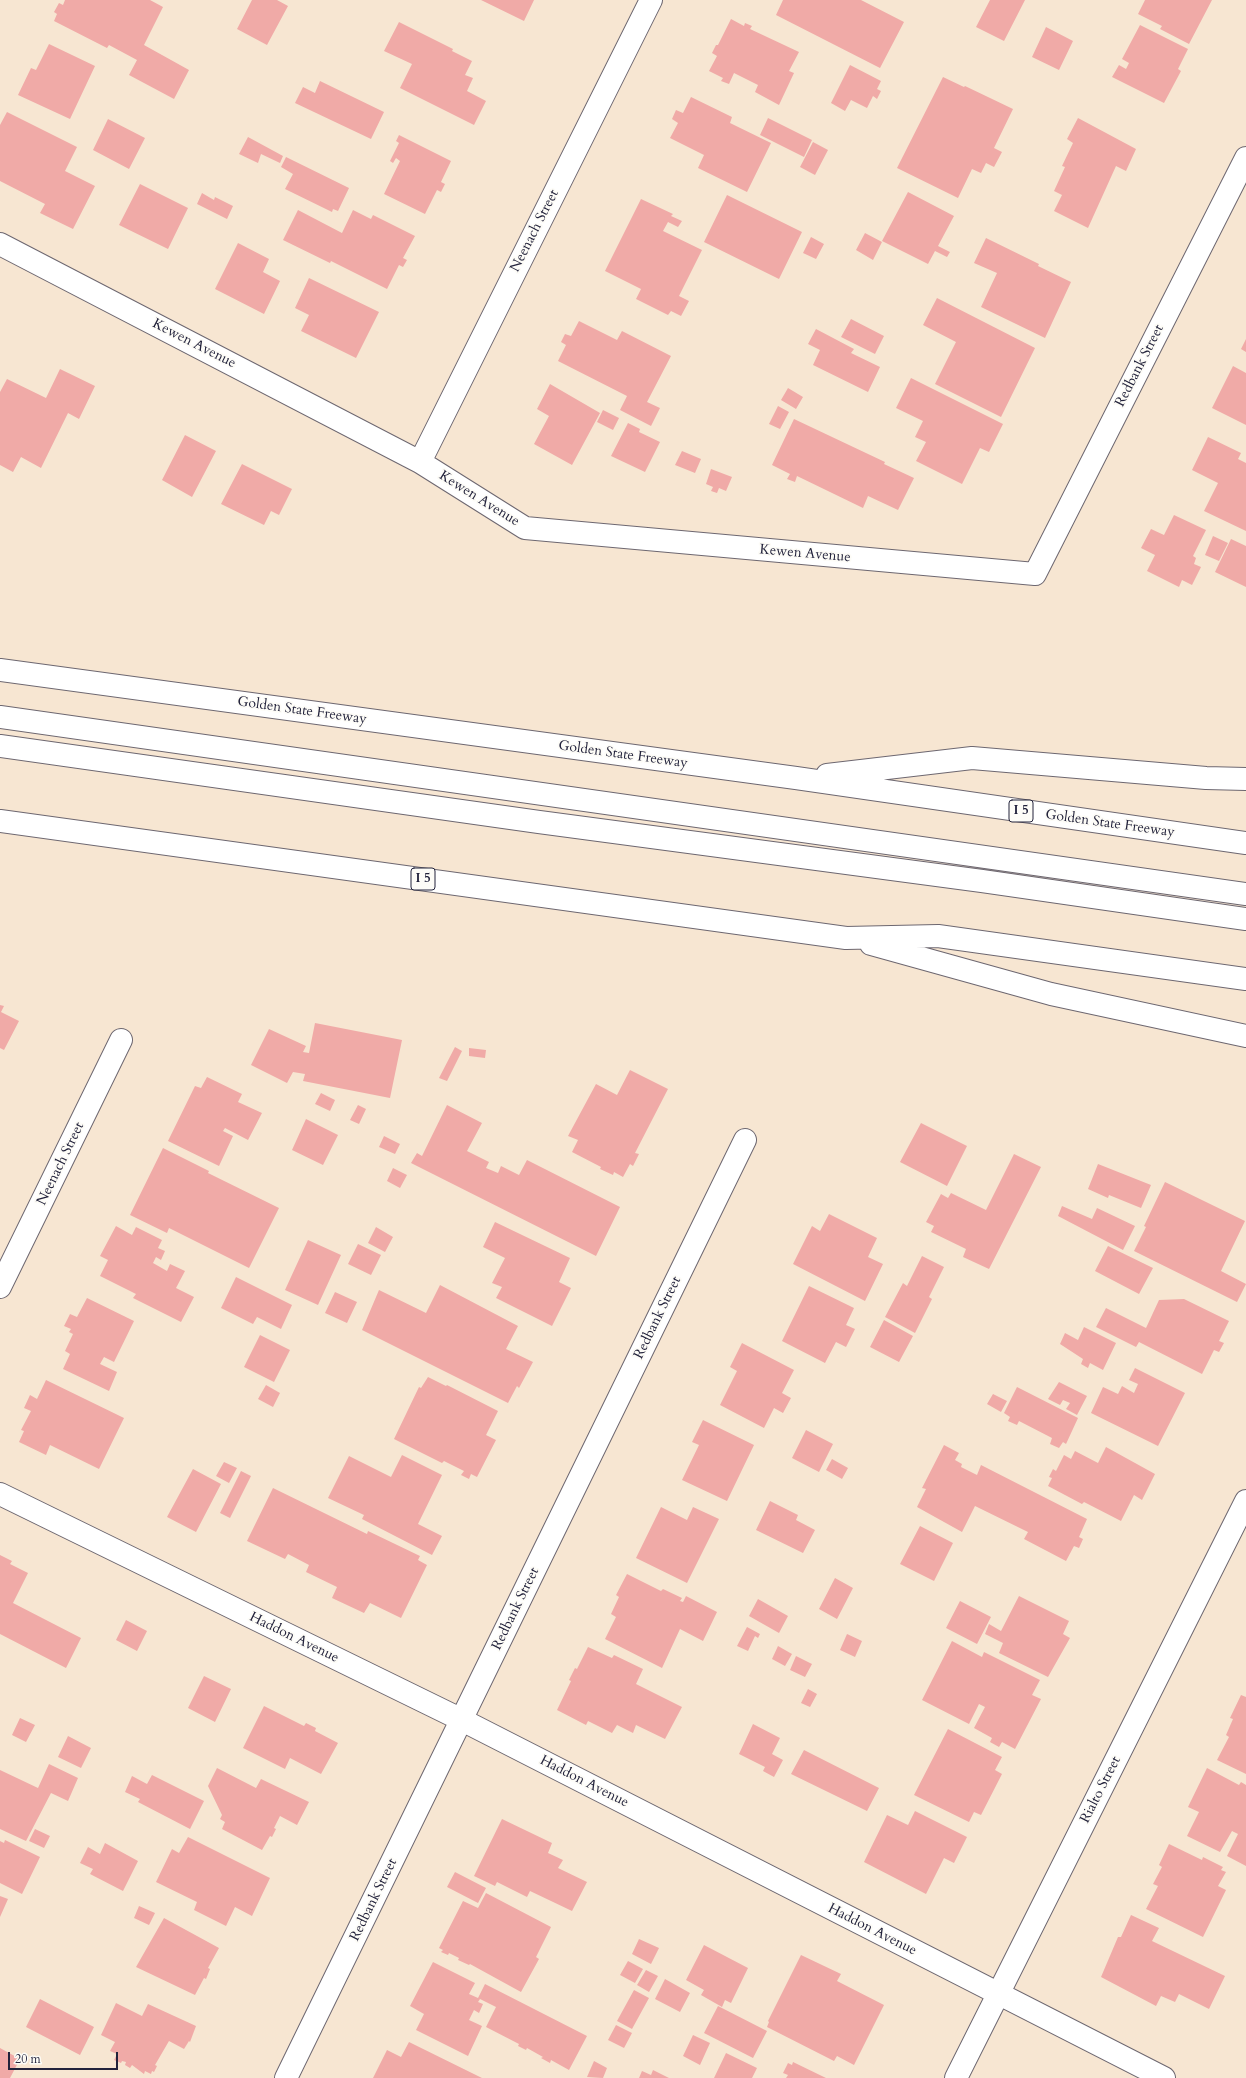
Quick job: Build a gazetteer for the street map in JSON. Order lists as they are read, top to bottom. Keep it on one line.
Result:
{"streets":{"main road":["Neenach Street","Kewen Avenue","Redbank Street","Golden State Freeway","I 5","Haddon Avenue","Rialto Street"]},"crossings":[["Neenach Street","Kewen Avenue"],["Kewen Avenue","Redbank Street"],["Redbank Street","Haddon Avenue"],["Haddon Avenue","Rialto Street"]],"scale_bar":"20 m"}
